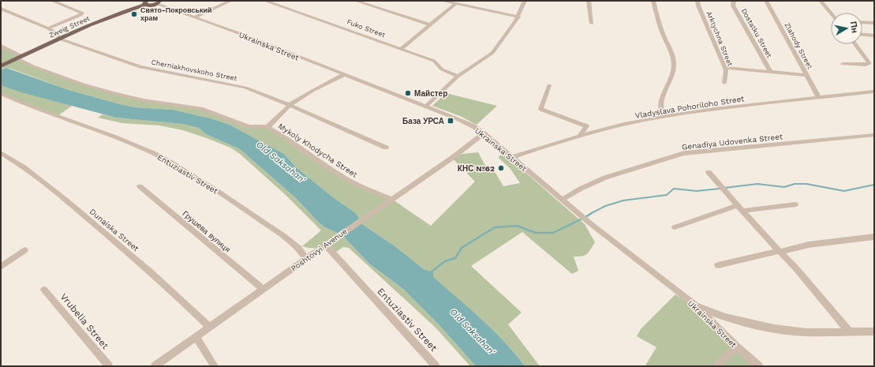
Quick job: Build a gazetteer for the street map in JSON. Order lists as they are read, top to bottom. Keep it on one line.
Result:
{"streets":{"main road":["Zweig Street"],"street":["Fuko Street","Dostatku Street","Arktychna Street","Ukrainska Street","Zlahody Street","Cherniakhovskoho Street","Vladyslava Pohoriloho Street","Genadiya Udovenka Street","Mykoly Khodycha Street","Entuziastiv Street","Dunaiska Street","Грушева вулиця","Poshtovyi Avenue","Vrubelia Street"]},"crossings":[["Zweig Street","Ukrainska Street"],["Zweig Street","Cherniakhovskoho Street"],["Zweig Street","Mykoly Khodycha Street"],["Dostatku Street","Arktychna Street"],["Dostatku Street","Zlahody Street"],["Ukrainska Street","Vladyslava Pohoriloho Street"],["Ukrainska Street","Genadiya Udovenka Street"],["Ukrainska Street","Poshtovyi Avenue"],["Zlahody Street","Vladyslava Pohoriloho Street"],["Mykoly Khodycha Street","Poshtovyi Avenue"],["Entuziastiv Street","Poshtovyi Avenue"],["Dunaiska Street","Poshtovyi Avenue"],["Грушева вулиця","Poshtovyi Avenue"]],"water":["Old Saksahan'"],"places":{"other":["Свято-Покровський храм","Майстер","КНС №62"],"transit":["База УРСА"]},"north":"right"}
